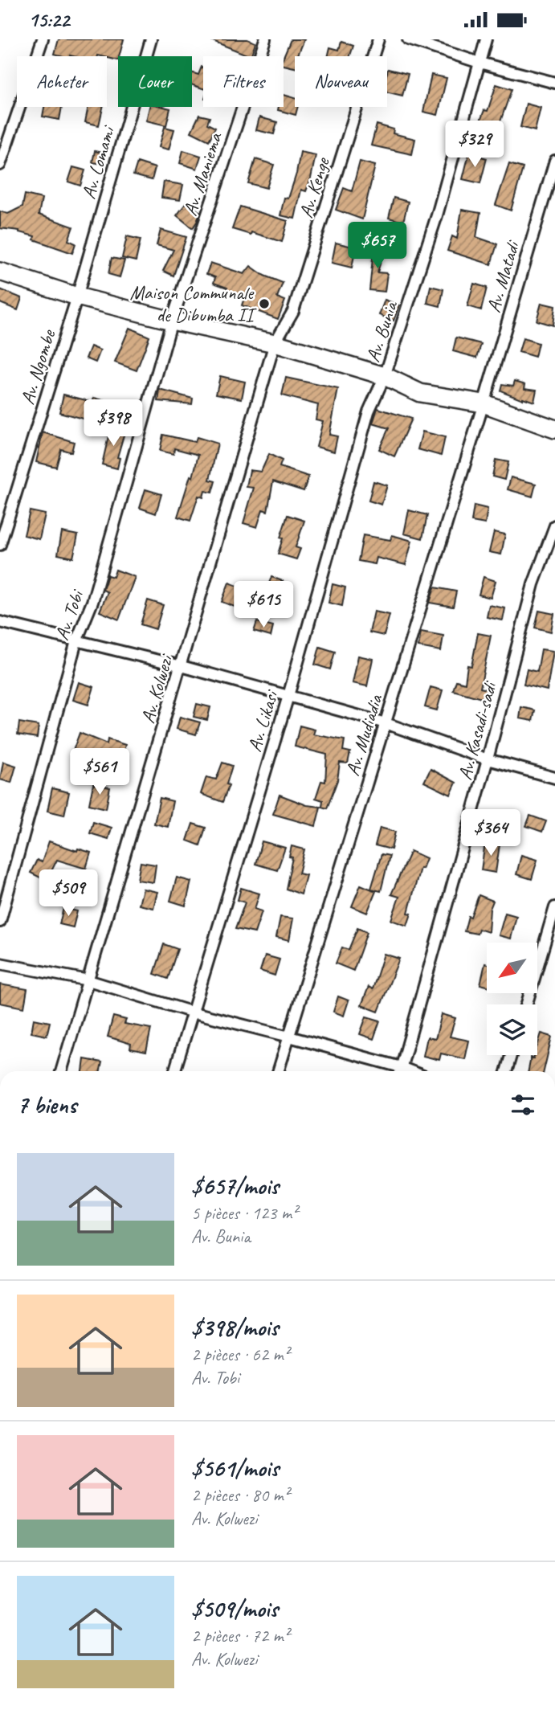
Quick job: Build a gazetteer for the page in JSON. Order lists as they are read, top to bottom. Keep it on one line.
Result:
{"streets":{"street":["Av. Lomami","Av. Maniema","Av. Kenge","Av. Matadi","Av. Bunia","Av. Ngombe","Av. Tobi","Av. Kolwezi","Av. Likasi","Av. Kasadi-sadi","Av. Mudiadia"]},"crossings":[["Av. Lomami","Av. Ngombe"],["Av. Maniema","Av. Tobi"],["Av. Kenge","Av. Kolwezi"],["Av. Matadi","Av. Mudiadia"],["Av. Bunia","Av. Likasi"]],"places":["Maison Communale de Dibumba II"],"north":"bottom left","page":{"status":"15:22","chip":["Acheter","Louer","Filtres","Nouveau"],"price":["$329","$657","$398","$615","$561","$364","$509"],"heading":"7 biens","list":[{"name":"$657/mois","note":"5 pièces · 123 m² · Av. Bunia"},{"name":"$398/mois","note":"2 pièces · 62 m² · Av. Tobi"},{"name":"$561/mois","note":"2 pièces · 80 m² · Av. Kolwezi"},{"name":"$509/mois","note":"2 pièces · 72 m² · Av. Kolwezi"}]}}
